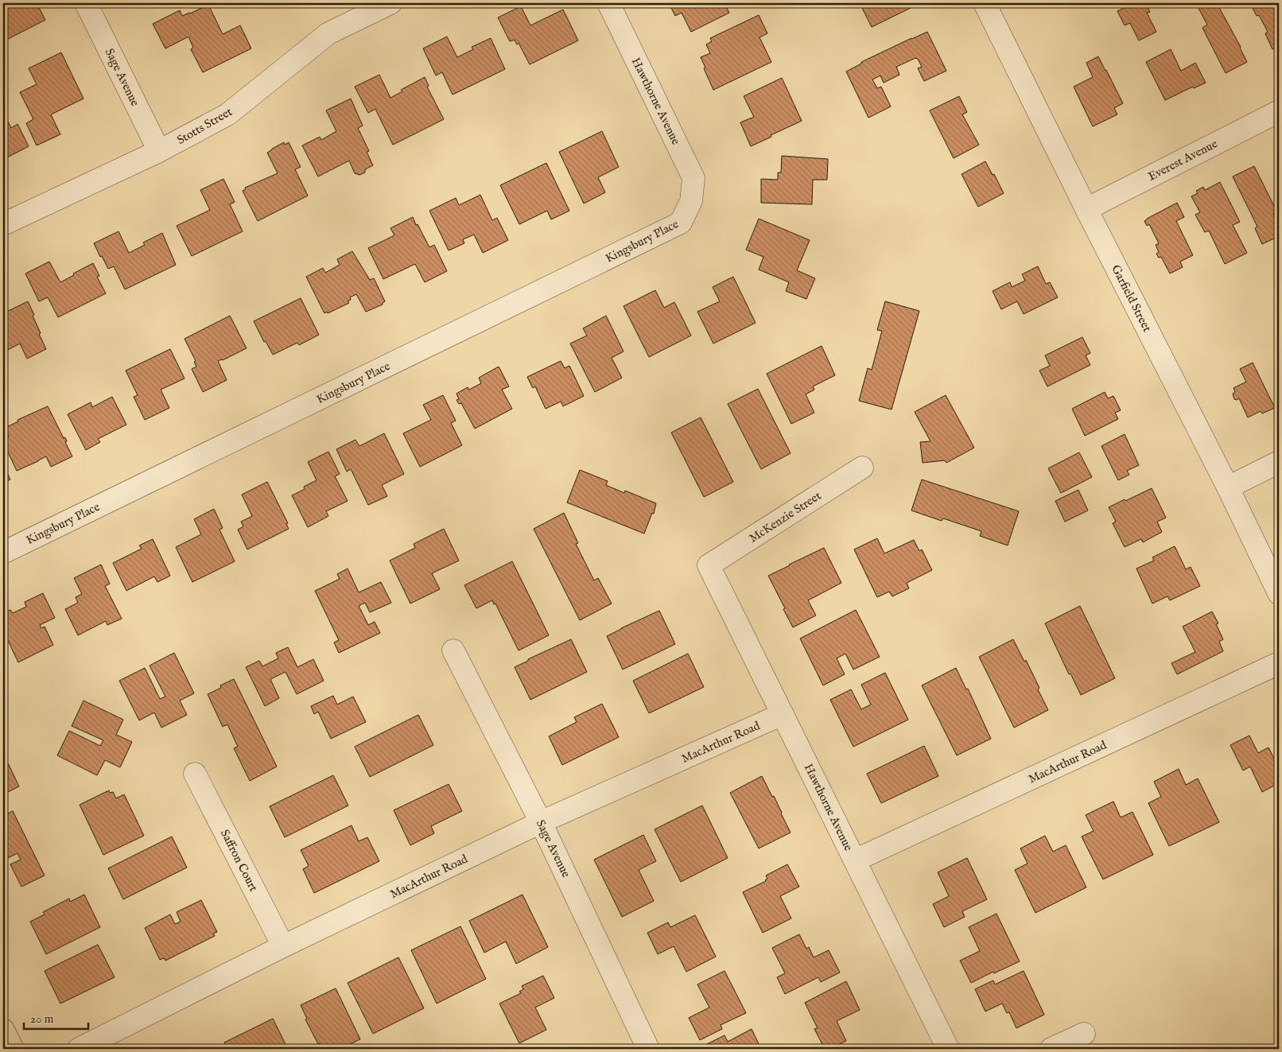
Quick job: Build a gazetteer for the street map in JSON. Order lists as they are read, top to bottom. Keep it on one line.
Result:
{"streets":{"street":["Sage Avenue","Hawthorne Avenue","Stotts Street","Everest Avenue","Kingsbury Place","Garfield Street","McKenzie Street","MacArthur Road","Saffron Court"]},"crossings":[["Sage Avenue","Stotts Street"],["Sage Avenue","MacArthur Road"],["Hawthorne Avenue","Kingsbury Place"],["Hawthorne Avenue","McKenzie Street"],["Hawthorne Avenue","MacArthur Road"],["Everest Avenue","Garfield Street"],["MacArthur Road","Saffron Court"]],"scale_bar":"20 m"}
